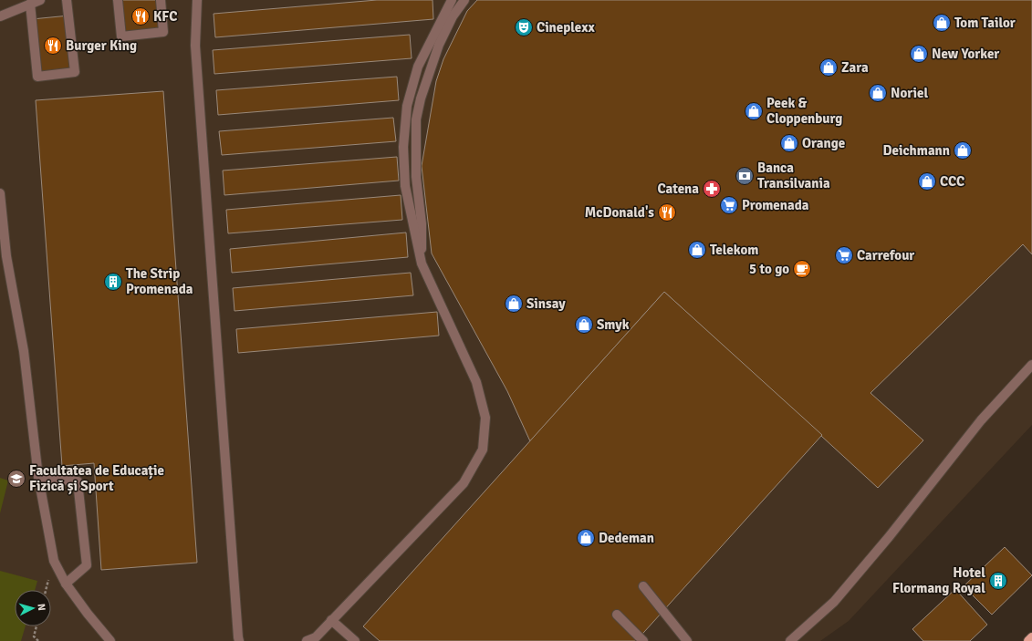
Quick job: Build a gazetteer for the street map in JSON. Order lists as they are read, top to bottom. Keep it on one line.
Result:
{"places":{"restaurant":["KFC","Burger King","McDonald's"],"shop":["Tom Tailor","New Yorker","Zara","Noriel","Peek & Cloppenburg","Orange","Deichmann","CCC","Telekom","Sinsay","Smyk","Dedeman"],"theatre":["Cineplexx"],"bank":["Banca Transilvania"],"pharmacy":["Catena"],"supermarket":["Promenada","Carrefour"],"cafe":["5 to go"],"building":["The Strip Promenada","Hotel Flormang Royal"],"school or university":["Facultatea de Educație Fizică și Sport"]},"north":"right"}
